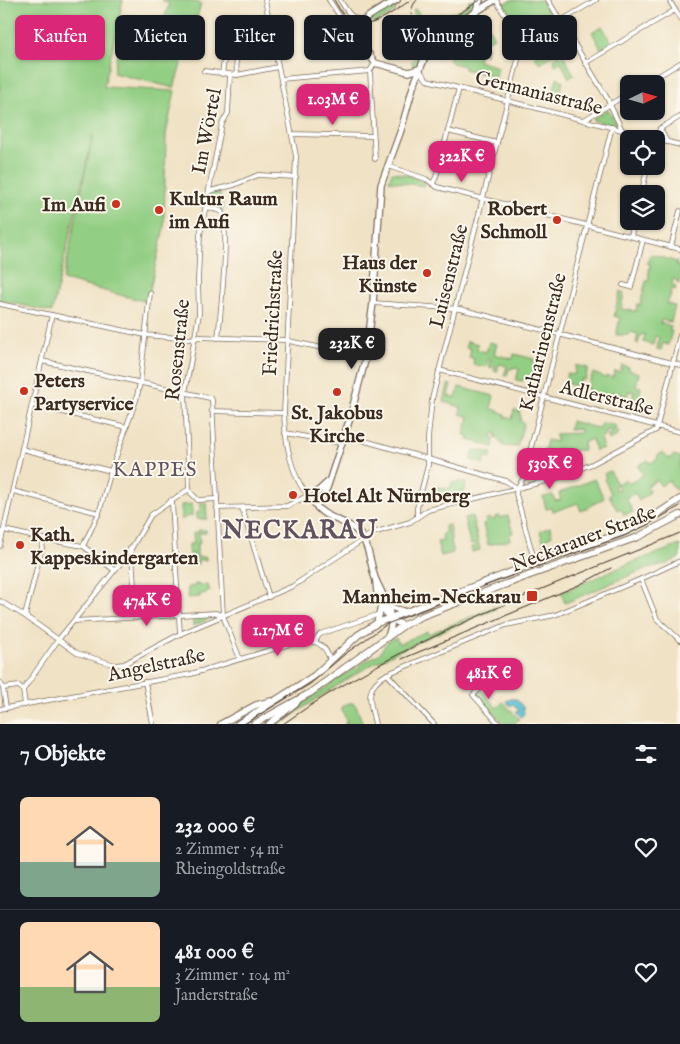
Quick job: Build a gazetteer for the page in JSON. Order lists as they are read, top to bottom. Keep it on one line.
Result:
{"streets":{"main road":["Neckarauer Straße"],"street":["Germaniastraße","Im Wörtel","Luisenstraße","Friedrichstraße","Katharinenstraße","Rosenstraße","Adlerstraße","Angelstraße"]},"crossings":[["Germaniastraße","Luisenstraße"],["Germaniastraße","Katharinenstraße"],["Im Wörtel","Rosenstraße"],["Luisenstraße","Adlerstraße"],["Katharinenstraße","Adlerstraße"]],"districts":["KAPPES","NECKARAU"],"places":{"other":["Im Aufi","Kultur Raum im Aufi","Robert Schmoll","Haus der Künste","Peters Partyservice","St. Jakobus Kirche","Hotel Alt Nürnberg","Kath. Kappeskindergarten"],"transit":["Mannheim-Neckarau"]},"north":"right","page":{"chip":["Kaufen","Mieten","Filter","Neu","Wohnung","Haus"],"price":["1.03M €","322K €","232K €","530K €","474K €","1.17M €","481K €"],"heading":"7 Objekte","list":[{"name":"232 000 €","note":"2 Zimmer · 54 m² · Rheingoldstraße"},{"name":"481 000 €","note":"3 Zimmer · 104 m² · Janderstraße"}]}}
